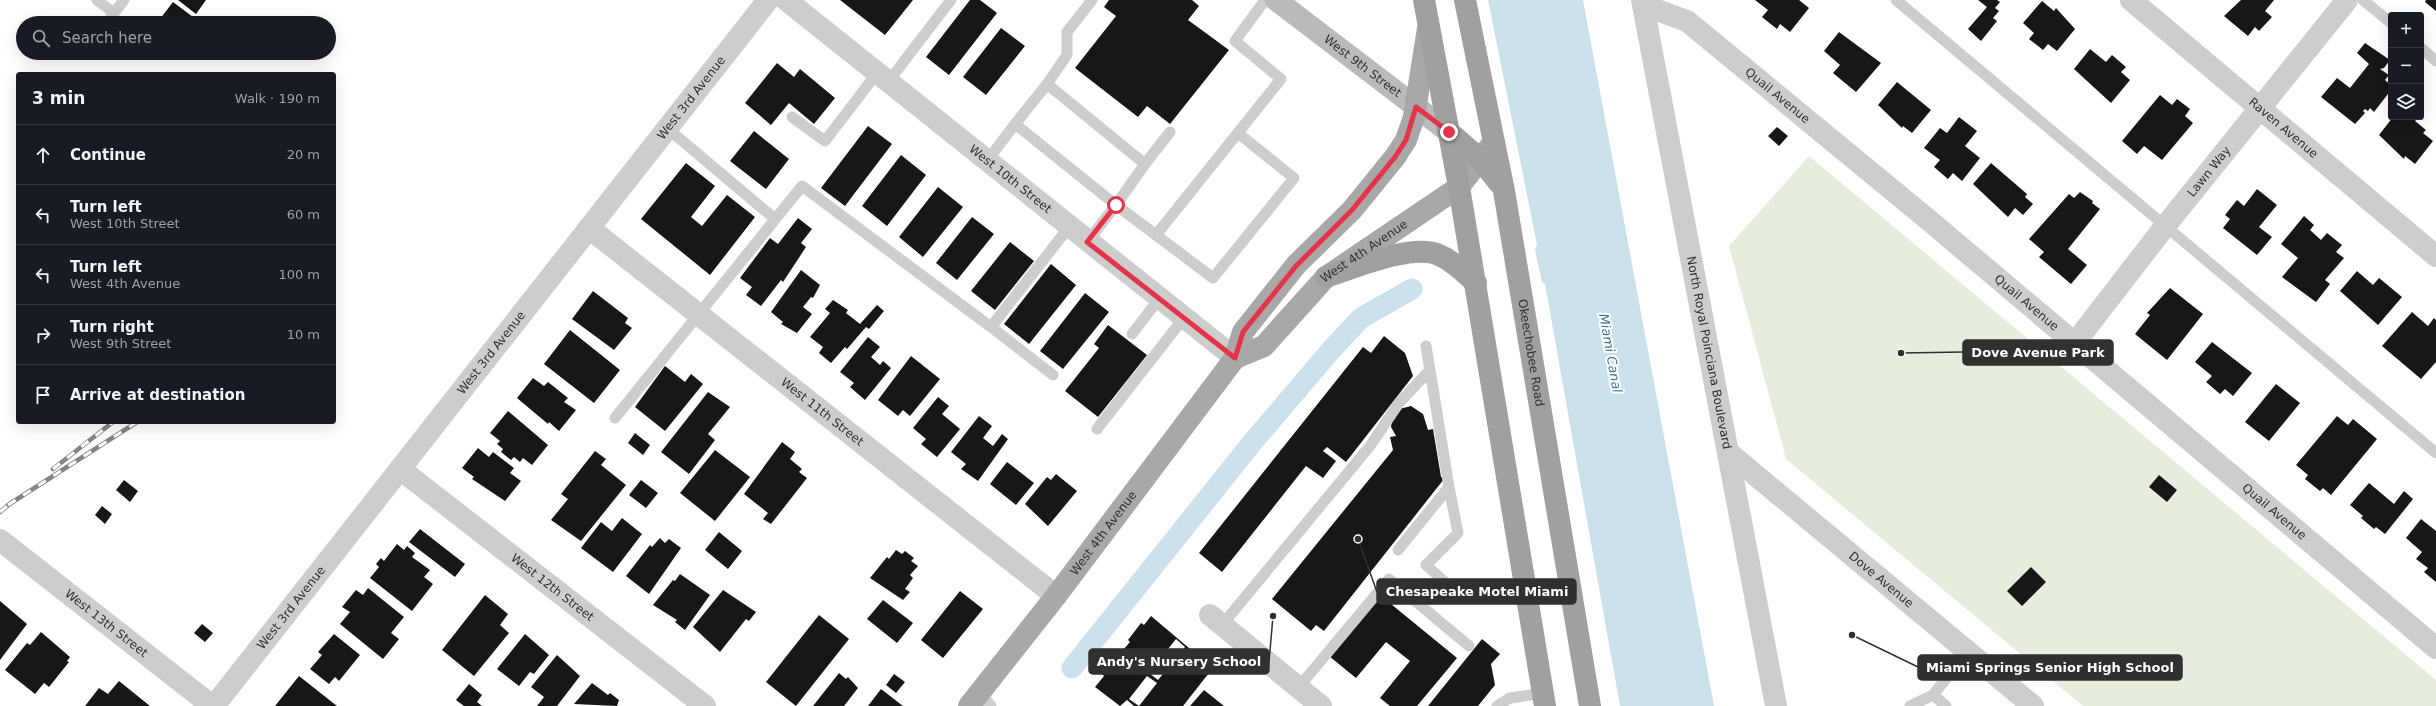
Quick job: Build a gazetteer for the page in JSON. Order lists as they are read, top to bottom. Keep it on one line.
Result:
{"streets":{"highway":["Okeechobee Road"],"main road":["West 9th Street","West 4th Avenue"],"street":["Quail Avenue","West 3rd Avenue","Raven Avenue","Lawn Way","West 10th Street","North Royal Poinciana Boulevard","West 11th Street","Dove Avenue","West 12th Street","West 13th Street"]},"crossings":[["West 9th Street","West 4th Avenue"],["Quail Avenue","Lawn Way"],["Quail Avenue","North Royal Poinciana Boulevard"],["West 3rd Avenue","West 11th Street"],["West 3rd Avenue","West 12th Street"],["West 3rd Avenue","West 13th Street"],["Raven Avenue","Lawn Way"],["West 10th Street","West 4th Avenue"],["West 4th Avenue","Okeechobee Road"],["West 4th Avenue","West 11th Street"],["North Royal Poinciana Boulevard","Dove Avenue"]],"water":["Miami Canal"],"places":["Dove Avenue Park","Chesapeake Motel Miami","Andy's Nursery School","Miami Springs Senior High School"],"page":{"map_buttons":["+","−"],"search":"Search here","heading":["3 min","Walk · 190 m"],"list":[["Continue","20 m"],["Turn left","West 10th Street","60 m"],["Turn left","West 4th Avenue","100 m"],["Turn right","West 9th Street","10 m"],"Arrive at destination"]}}
